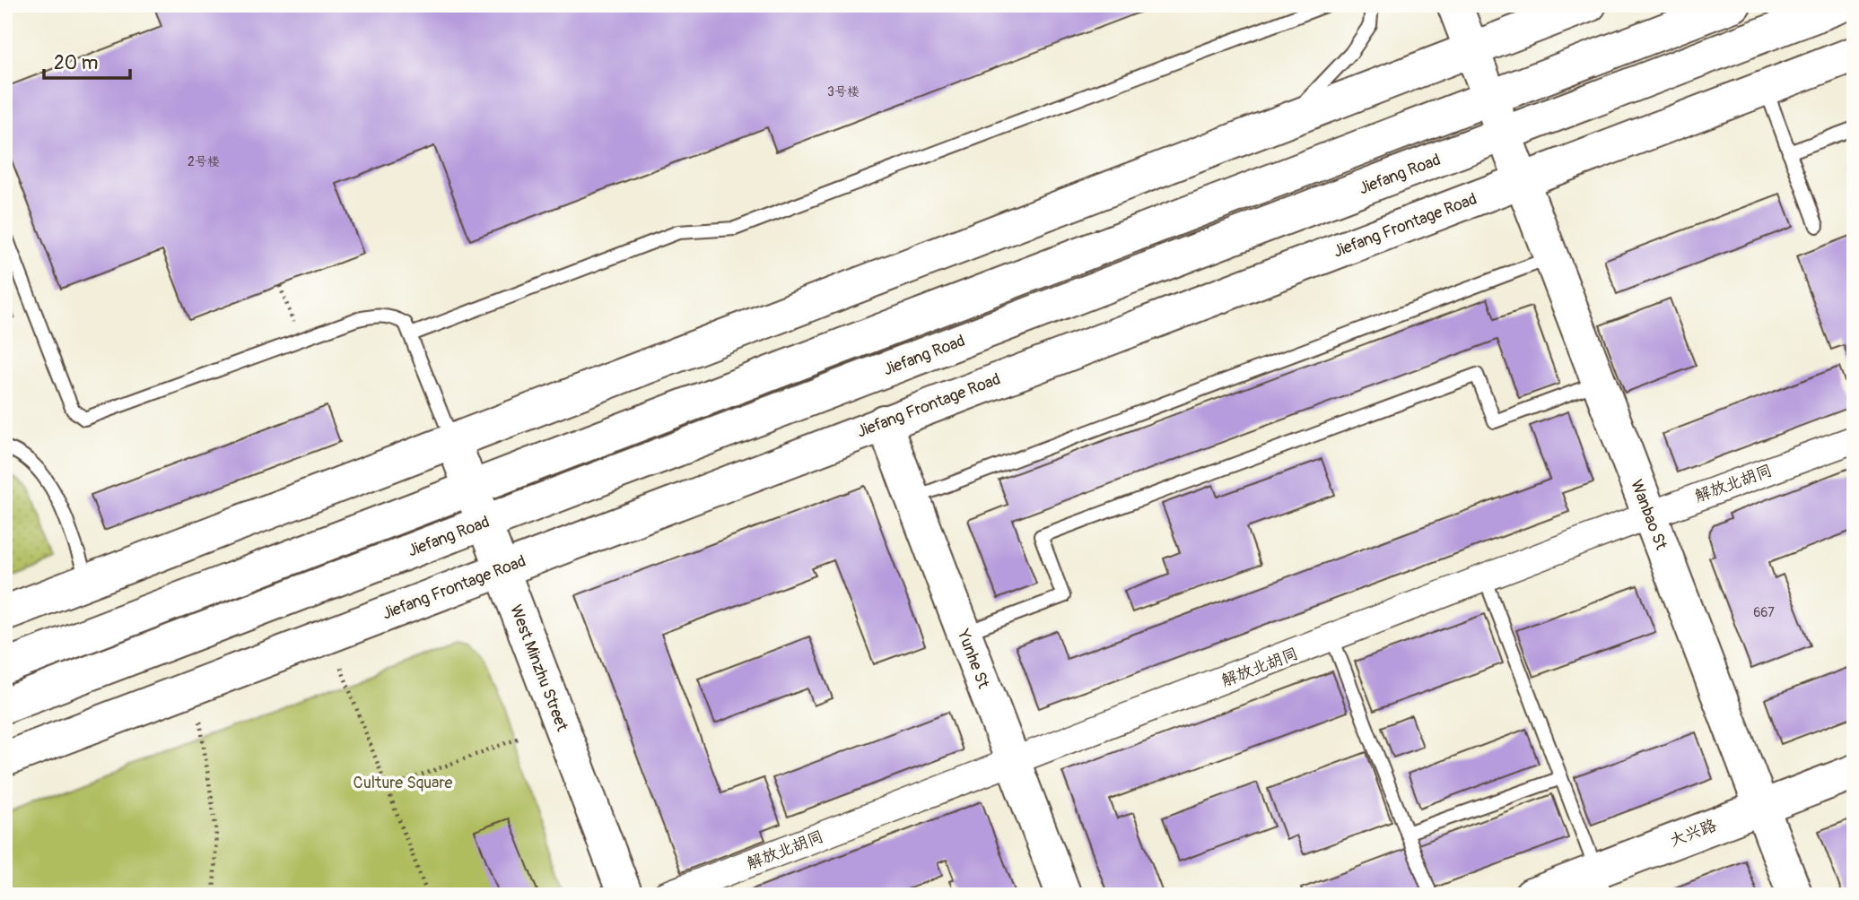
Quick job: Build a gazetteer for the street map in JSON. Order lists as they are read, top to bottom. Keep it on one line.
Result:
{"streets":{"street":["Jiefang Road","Jiefang Frontage Road","解放北胡同","Wanbao St","Yunhe St","West Minzhu Street","大兴路"]},"crossings":[["Jiefang Road","Wanbao St"],["Jiefang Road","West Minzhu Street"],["Jiefang Frontage Road","Wanbao St"],["Jiefang Frontage Road","Yunhe St"],["Jiefang Frontage Road","West Minzhu Street"],["解放北胡同","Wanbao St"],["解放北胡同","Yunhe St"],["Wanbao St","大兴路"]],"parks":["Culture Square"],"house_numbers":["3号楼","2号楼","667"],"scale_bar":"20 m"}
